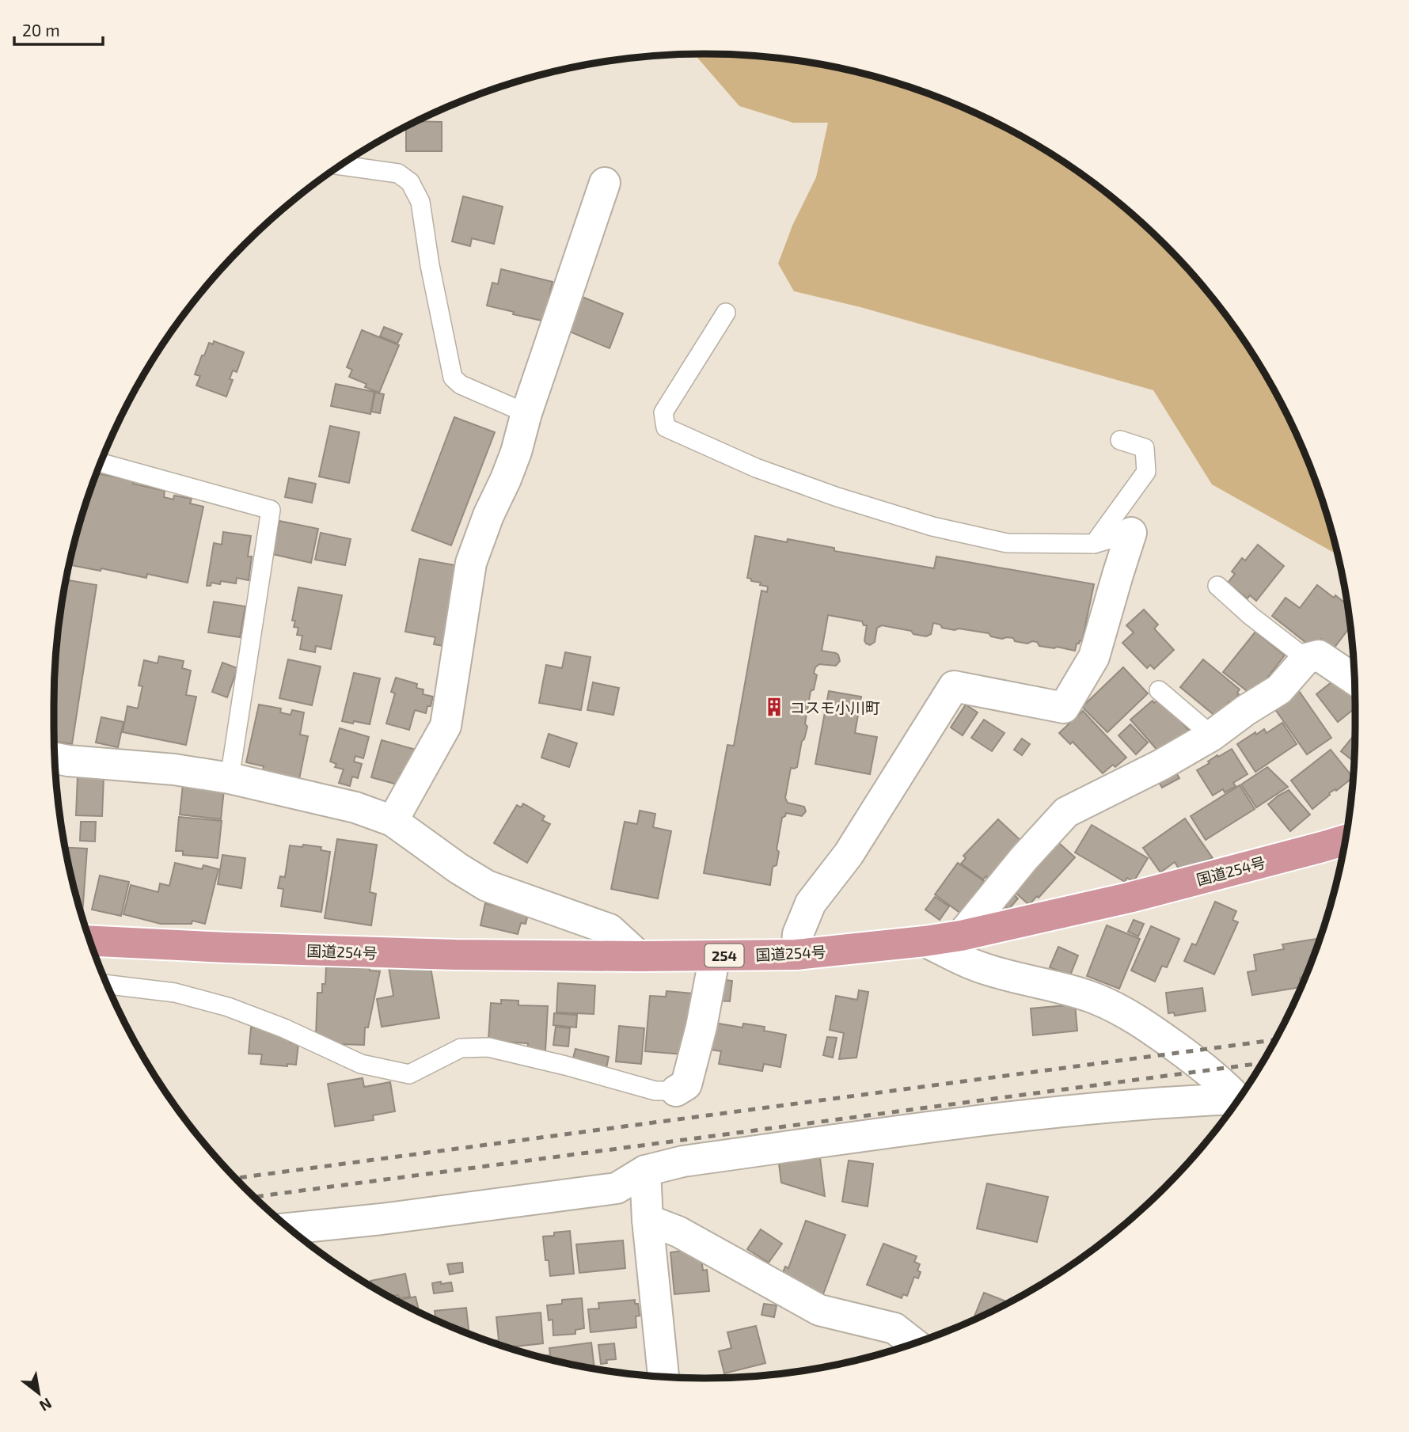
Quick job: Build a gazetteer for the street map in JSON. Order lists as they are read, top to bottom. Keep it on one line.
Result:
{"streets":{"highway":["国道254号","254"]},"places":{"building":["コスモ小川町"]},"scale_bar":"20 m","north":"bottom right"}
